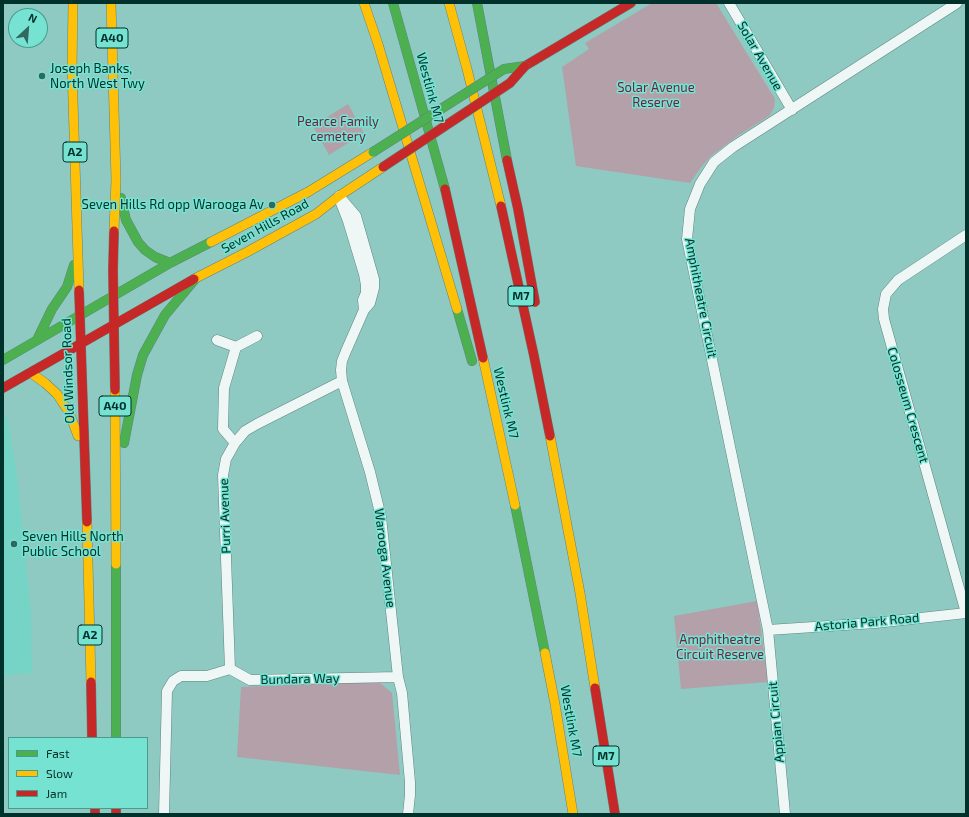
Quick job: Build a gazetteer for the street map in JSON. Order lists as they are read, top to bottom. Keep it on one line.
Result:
{"streets":{"main road":["A40","Westlink M7","A2","Seven Hills Road","M7","Old Windsor Road"],"street":["Solar Avenue","Amphitheatre Circuit","Colosseum Crescent","Purri Avenue","Warooga Avenue","Astoria Park Road","Bundara Way","Appian Circuit"]},"crossings":[["A40","Seven Hills Road"],["Solar Avenue","Amphitheatre Circuit"],["Seven Hills Road","Old Windsor Road"],["Seven Hills Road","Warooga Avenue"],["Amphitheatre Circuit","Astoria Park Road"],["Amphitheatre Circuit","Appian Circuit"],["Colosseum Crescent","Astoria Park Road"],["Purri Avenue","Warooga Avenue"],["Purri Avenue","Bundara Way"],["Warooga Avenue","Bundara Way"],["Astoria Park Road","Appian Circuit"]],"parks":["Solar Avenue Reserve","Pearce Family cemetery","Amphitheatre Circuit Reserve"],"places":["Joseph Banks, North West Twy","Seven Hills Rd opp Warooga Av","Seven Hills North Public School"],"legend":["Fast","Slow","Jam"],"north":"top right"}
